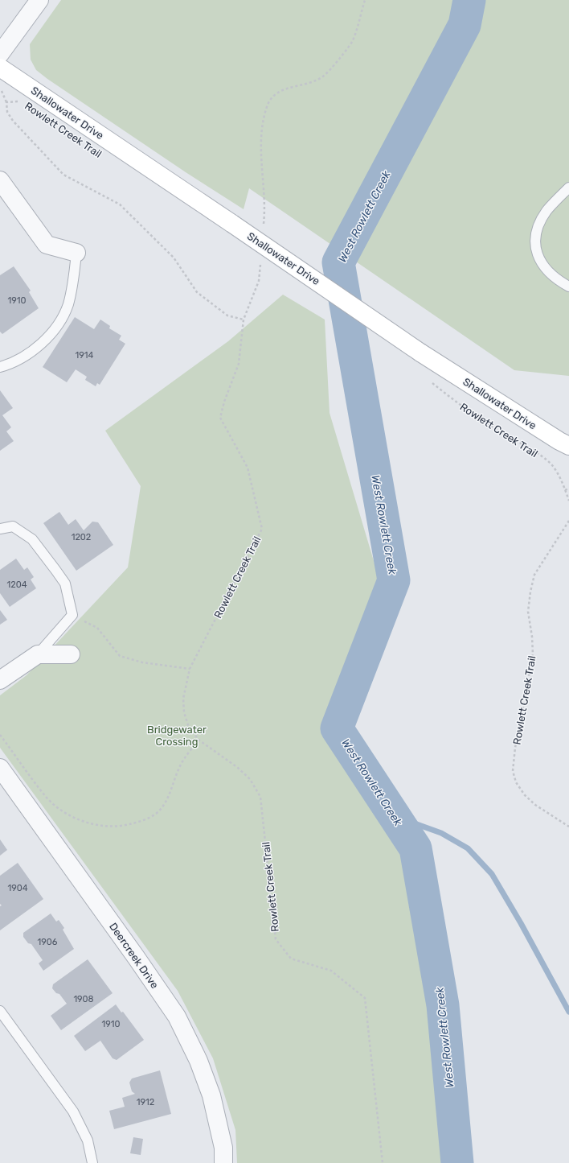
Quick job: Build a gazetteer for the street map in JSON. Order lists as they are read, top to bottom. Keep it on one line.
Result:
{"streets":{"street":["Shallowater Drive","Deercreek Drive"],"path":["Rowlett Creek Trail"]},"water":["West Rowlett Creek"],"parks":["Bridgewater Crossing"],"house_numbers":["1910","1914","1202","1204","1904","1906","1908","1910","1912"]}
